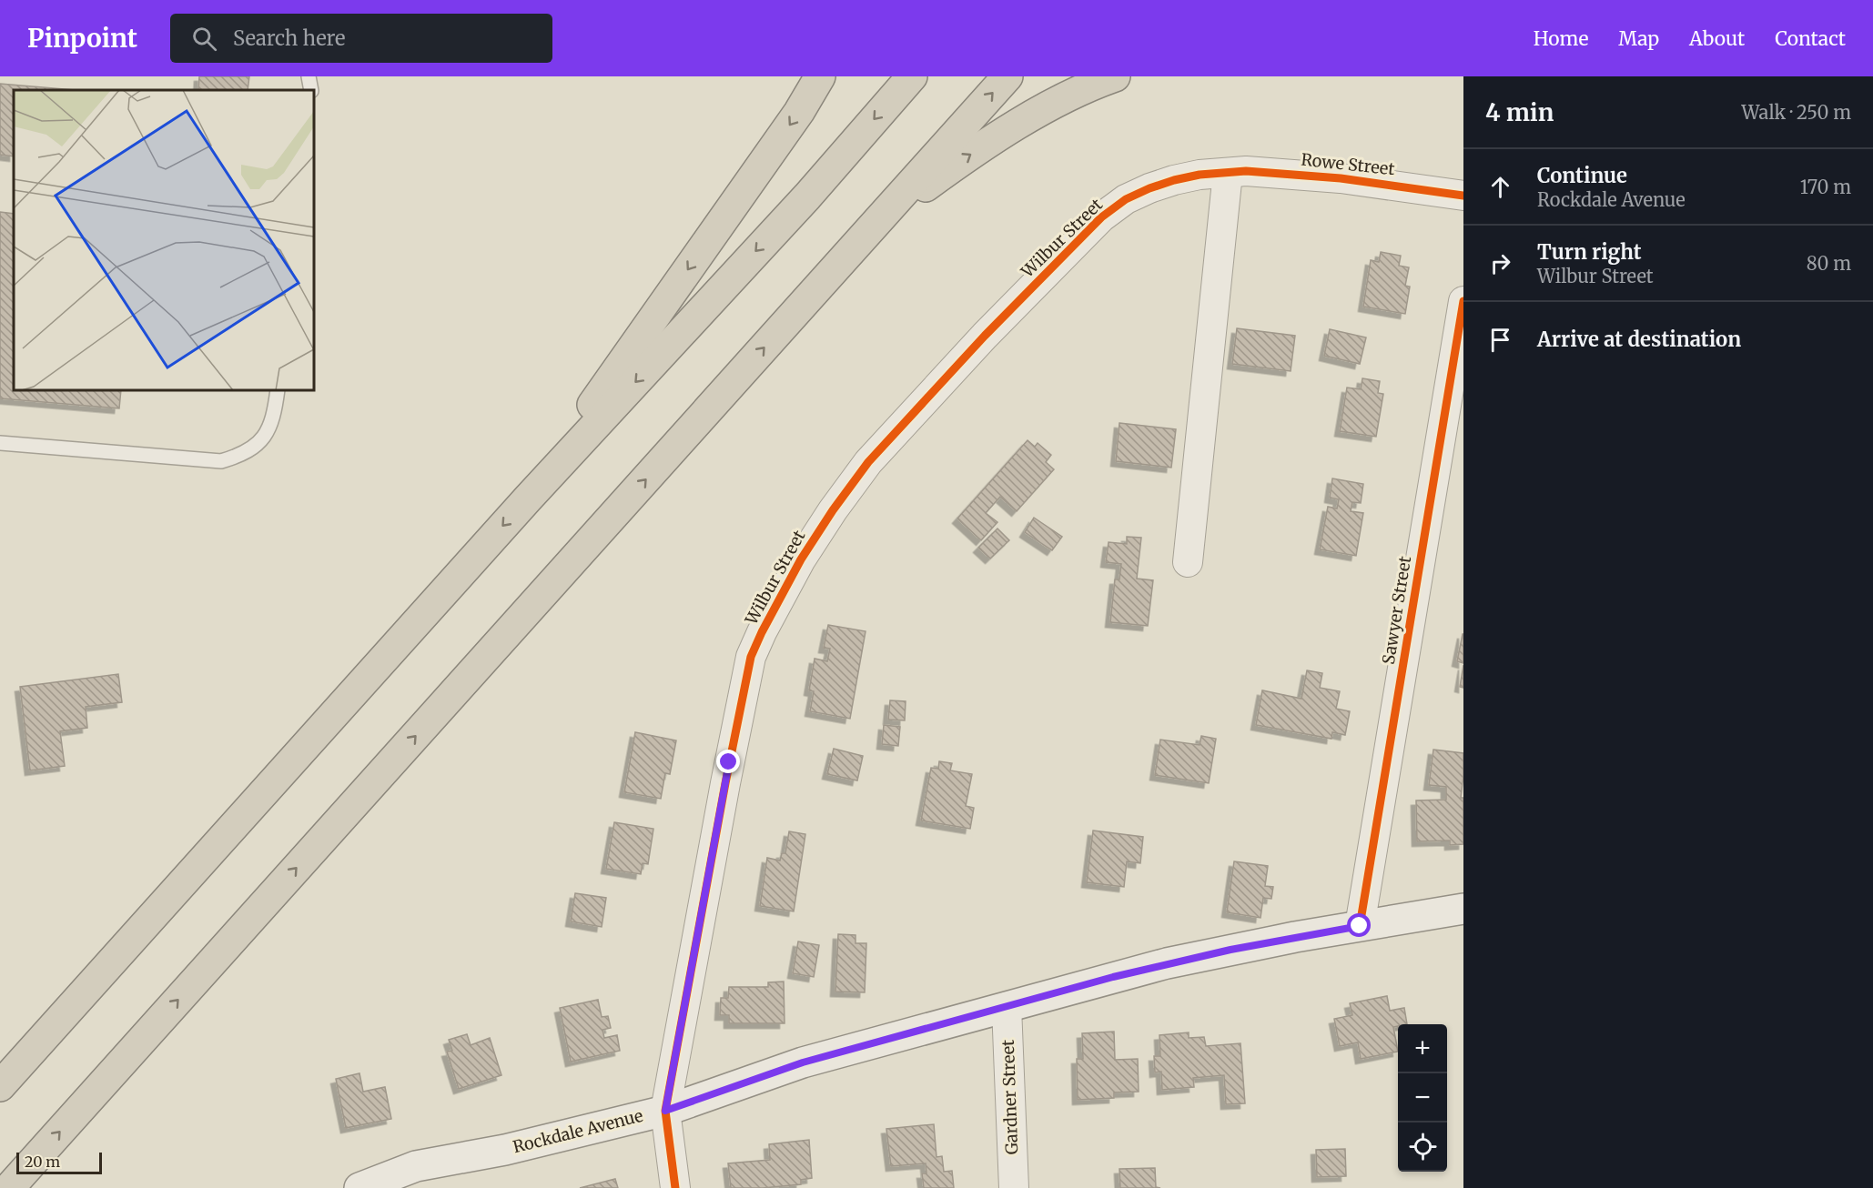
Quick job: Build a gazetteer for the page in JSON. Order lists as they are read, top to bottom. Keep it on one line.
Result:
{"streets":{"main road":["Rockdale Avenue"],"street":["Rowe Street","Wilbur Street","Sawyer Street","Gardner Street"]},"crossings":[["Rowe Street","Wilbur Street"],["Wilbur Street","Rockdale Avenue"],["Sawyer Street","Rockdale Avenue"],["Gardner Street","Rockdale Avenue"]],"scale_bar":"20 m","page":{"header":"Pinpoint","search":"Search here","nav":["Home","Map","About","Contact"],"heading":["4 min","Walk · 250 m"],"list":[["Continue","Rockdale Avenue","170 m"],["Turn right","Wilbur Street","80 m"],"Arrive at destination"],"map_buttons":["+","−"],"scale":"20 m"}}
